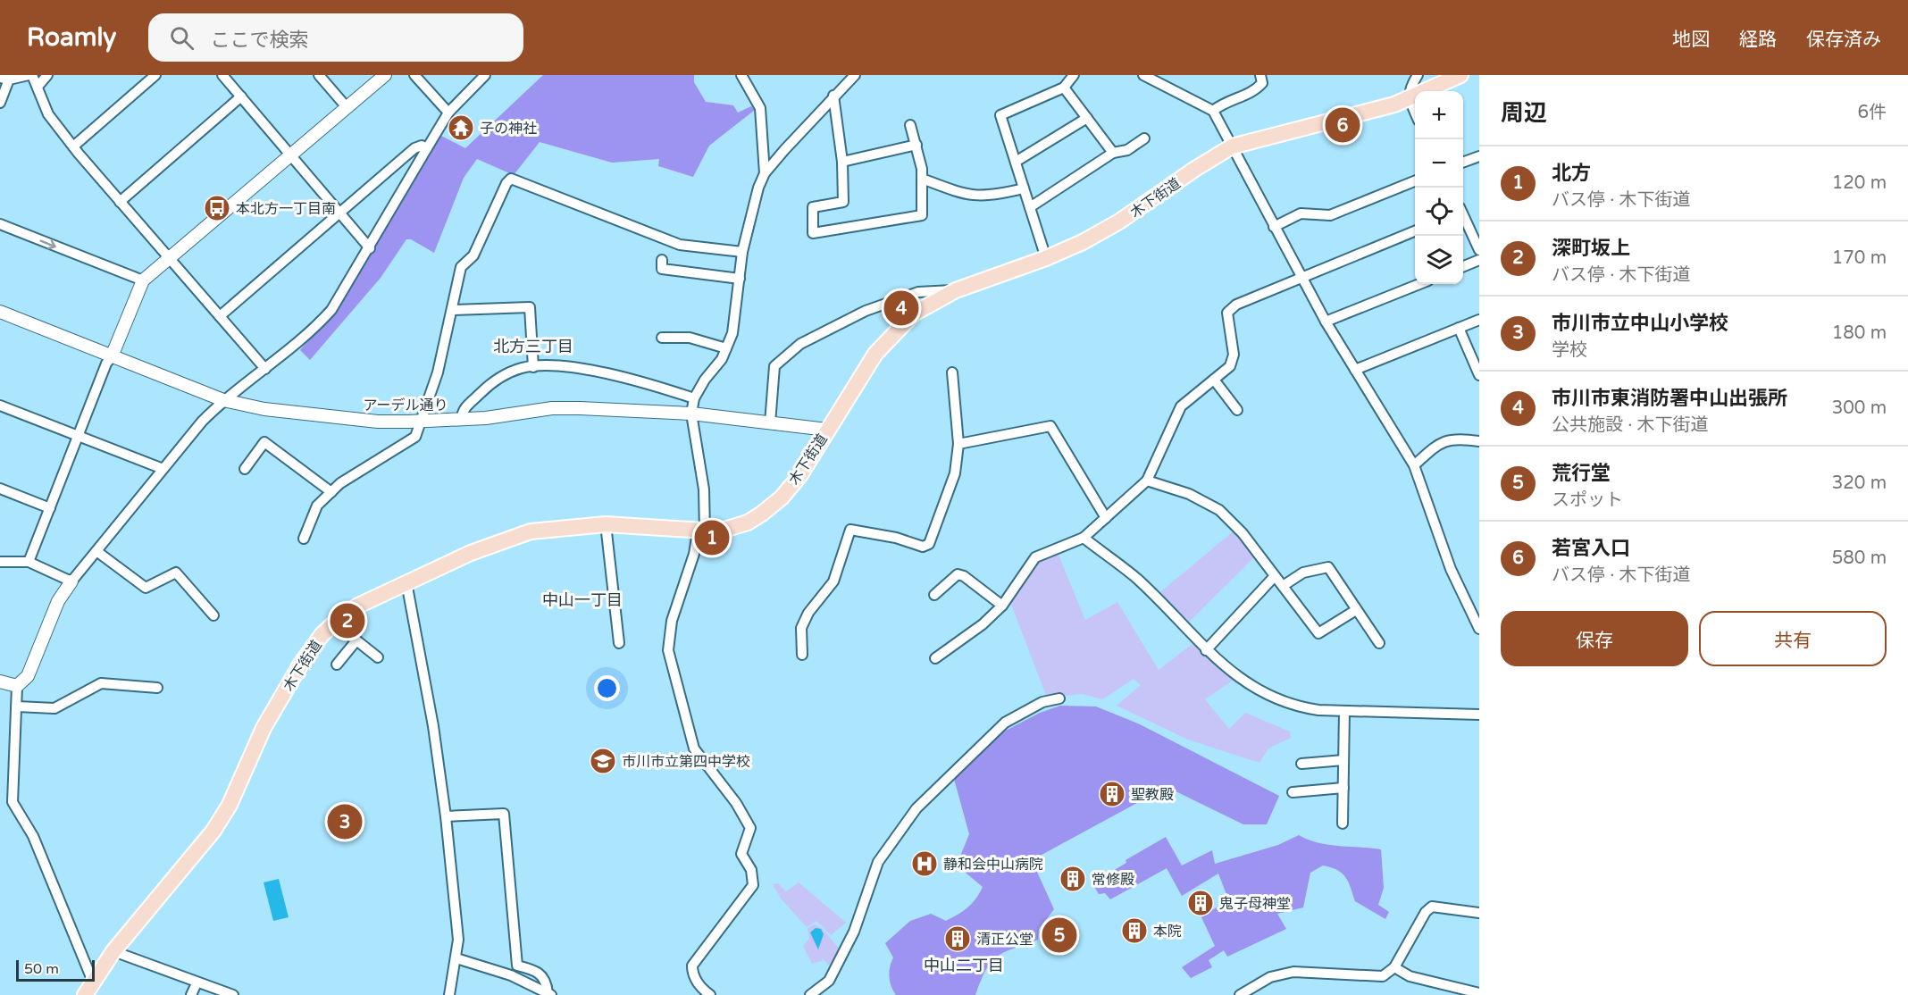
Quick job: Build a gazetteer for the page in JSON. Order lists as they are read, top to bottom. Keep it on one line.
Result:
{"streets":{"main road":["木下街道"],"street":["アーデル通り"]},"crossings":[["木下街道","アーデル通り"]],"districts":["北方三丁目","中山一丁目","中山二丁目"],"places":{"temple":["子の神社"],"bus stop":["本北方一丁目南"],"school or university":["市川市立第四中学校"],"building":["聖教殿","常修殿","鬼子母神堂","本院","清正公堂"],"hospital":["静和会中山病院"]},"scale_bar":"50 m","page":{"header":"Roamly","search":"ここで検索","nav":["地図","経路","保存済み"],"heading":["周辺","6件"],"map_buttons":["+","−"],"pins":["6","4","1","2","3","5"],"list":[{"mark":"1","name":"北方","note":"バス停 · 木下街道","value":"120 m"},{"mark":"2","name":"深町坂上","note":"バス停 · 木下街道","value":"170 m"},{"mark":"3","name":"市川市立中山小学校","note":"学校","value":"180 m"},{"mark":"4","name":"市川市東消防署中山出張所","note":"公共施設 · 木下街道","value":"300 m"},{"mark":"5","name":"荒行堂","note":"スポット","value":"320 m"},{"mark":"6","name":"若宮入口","note":"バス停 · 木下街道","value":"580 m"}],"buttons":["保存","共有"],"scale":"50 m"}}
